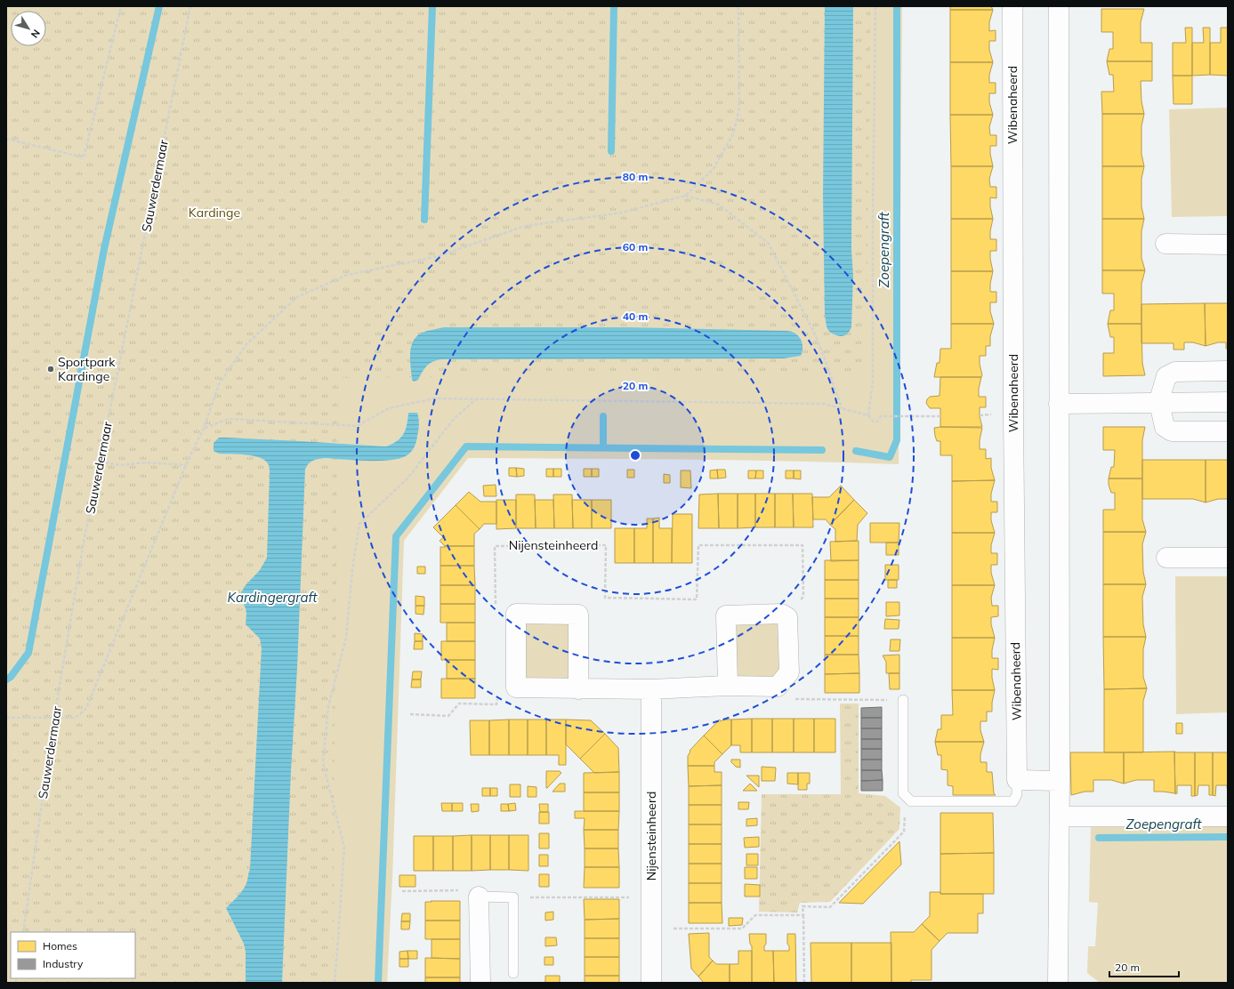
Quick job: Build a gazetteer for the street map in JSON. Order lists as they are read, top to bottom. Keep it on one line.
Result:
{"streets":{"street":["Wibenaheerd","Nijensteinheerd"],"path":["Sauwerdermaar"]},"water":["Zoepengraft","Kardingergraft"],"parks":["Kardinge"],"places":["Sportpark Kardinge"],"legend":["Homes","Industry"],"scale_bar":"20 m","north":"bottom right","rings":["80 m","60 m","40 m","20 m"]}
